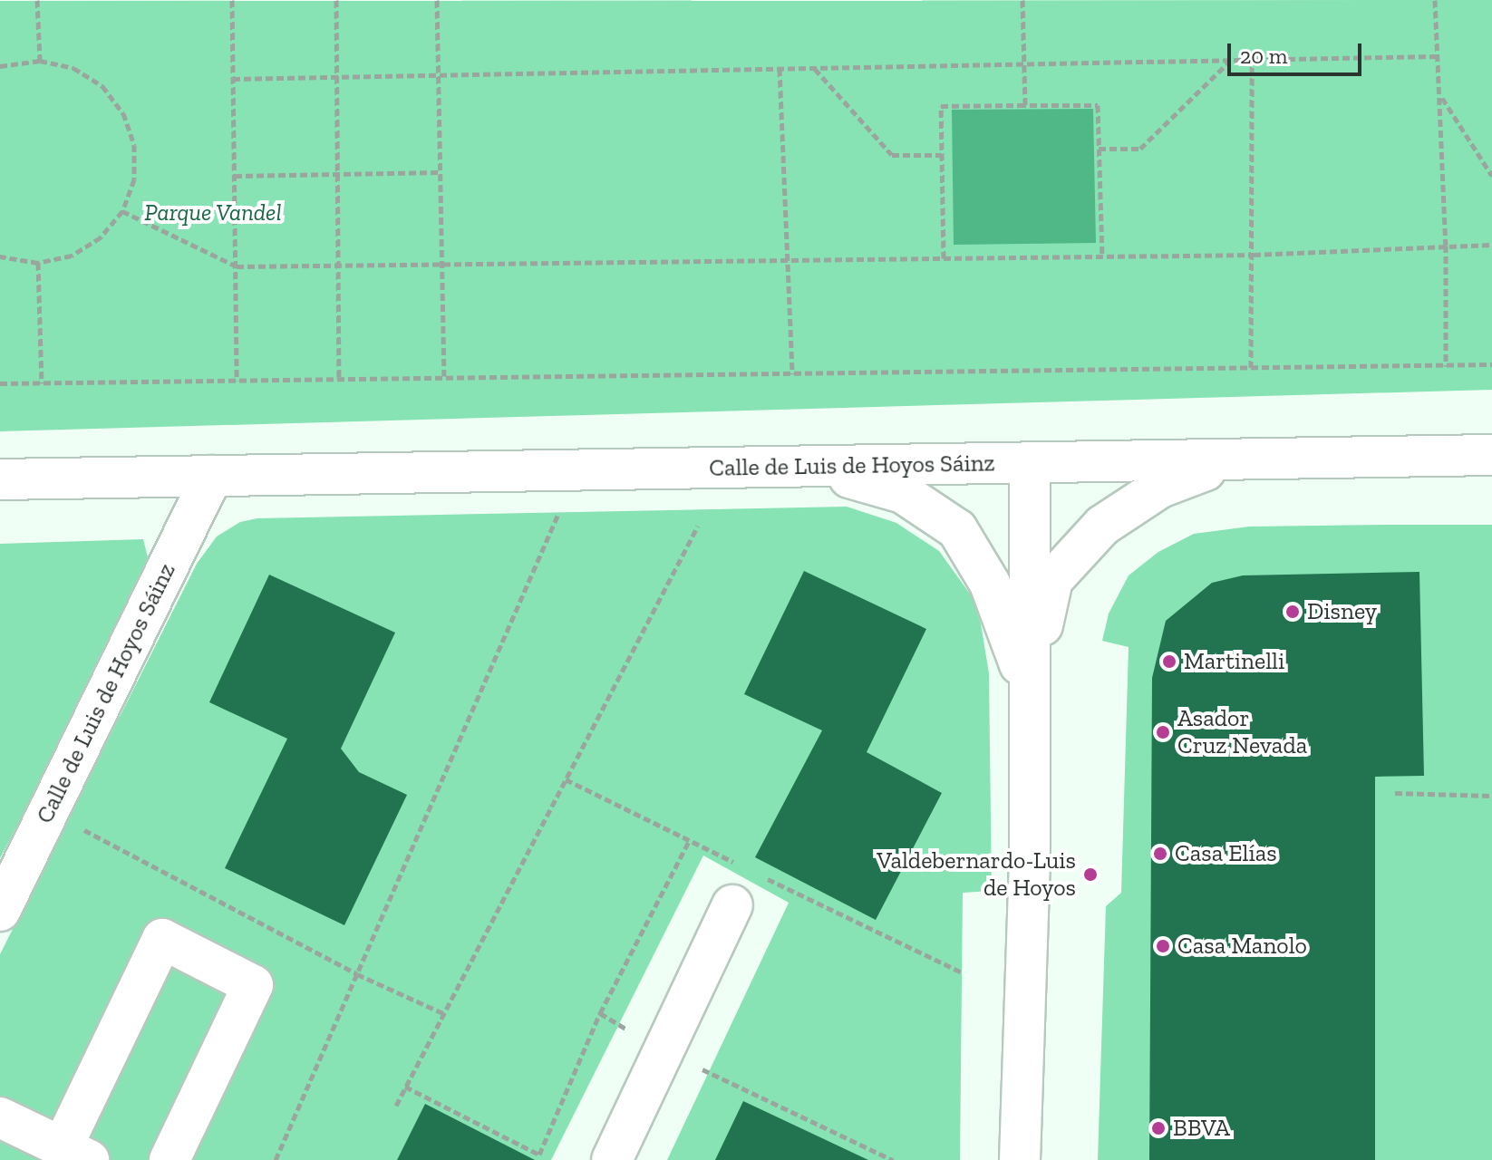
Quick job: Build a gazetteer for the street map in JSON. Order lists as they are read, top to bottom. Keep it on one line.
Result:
{"streets":{"street":["Calle de Luis de Hoyos Sáinz"]},"parks":["Parque Vandel"],"places":["Disney","Martinelli","Asador Cruz Nevada","Casa Elías","Valdebernardo-Luis de Hoyos","Casa Manolo","BBVA"],"scale_bar":"20 m"}
